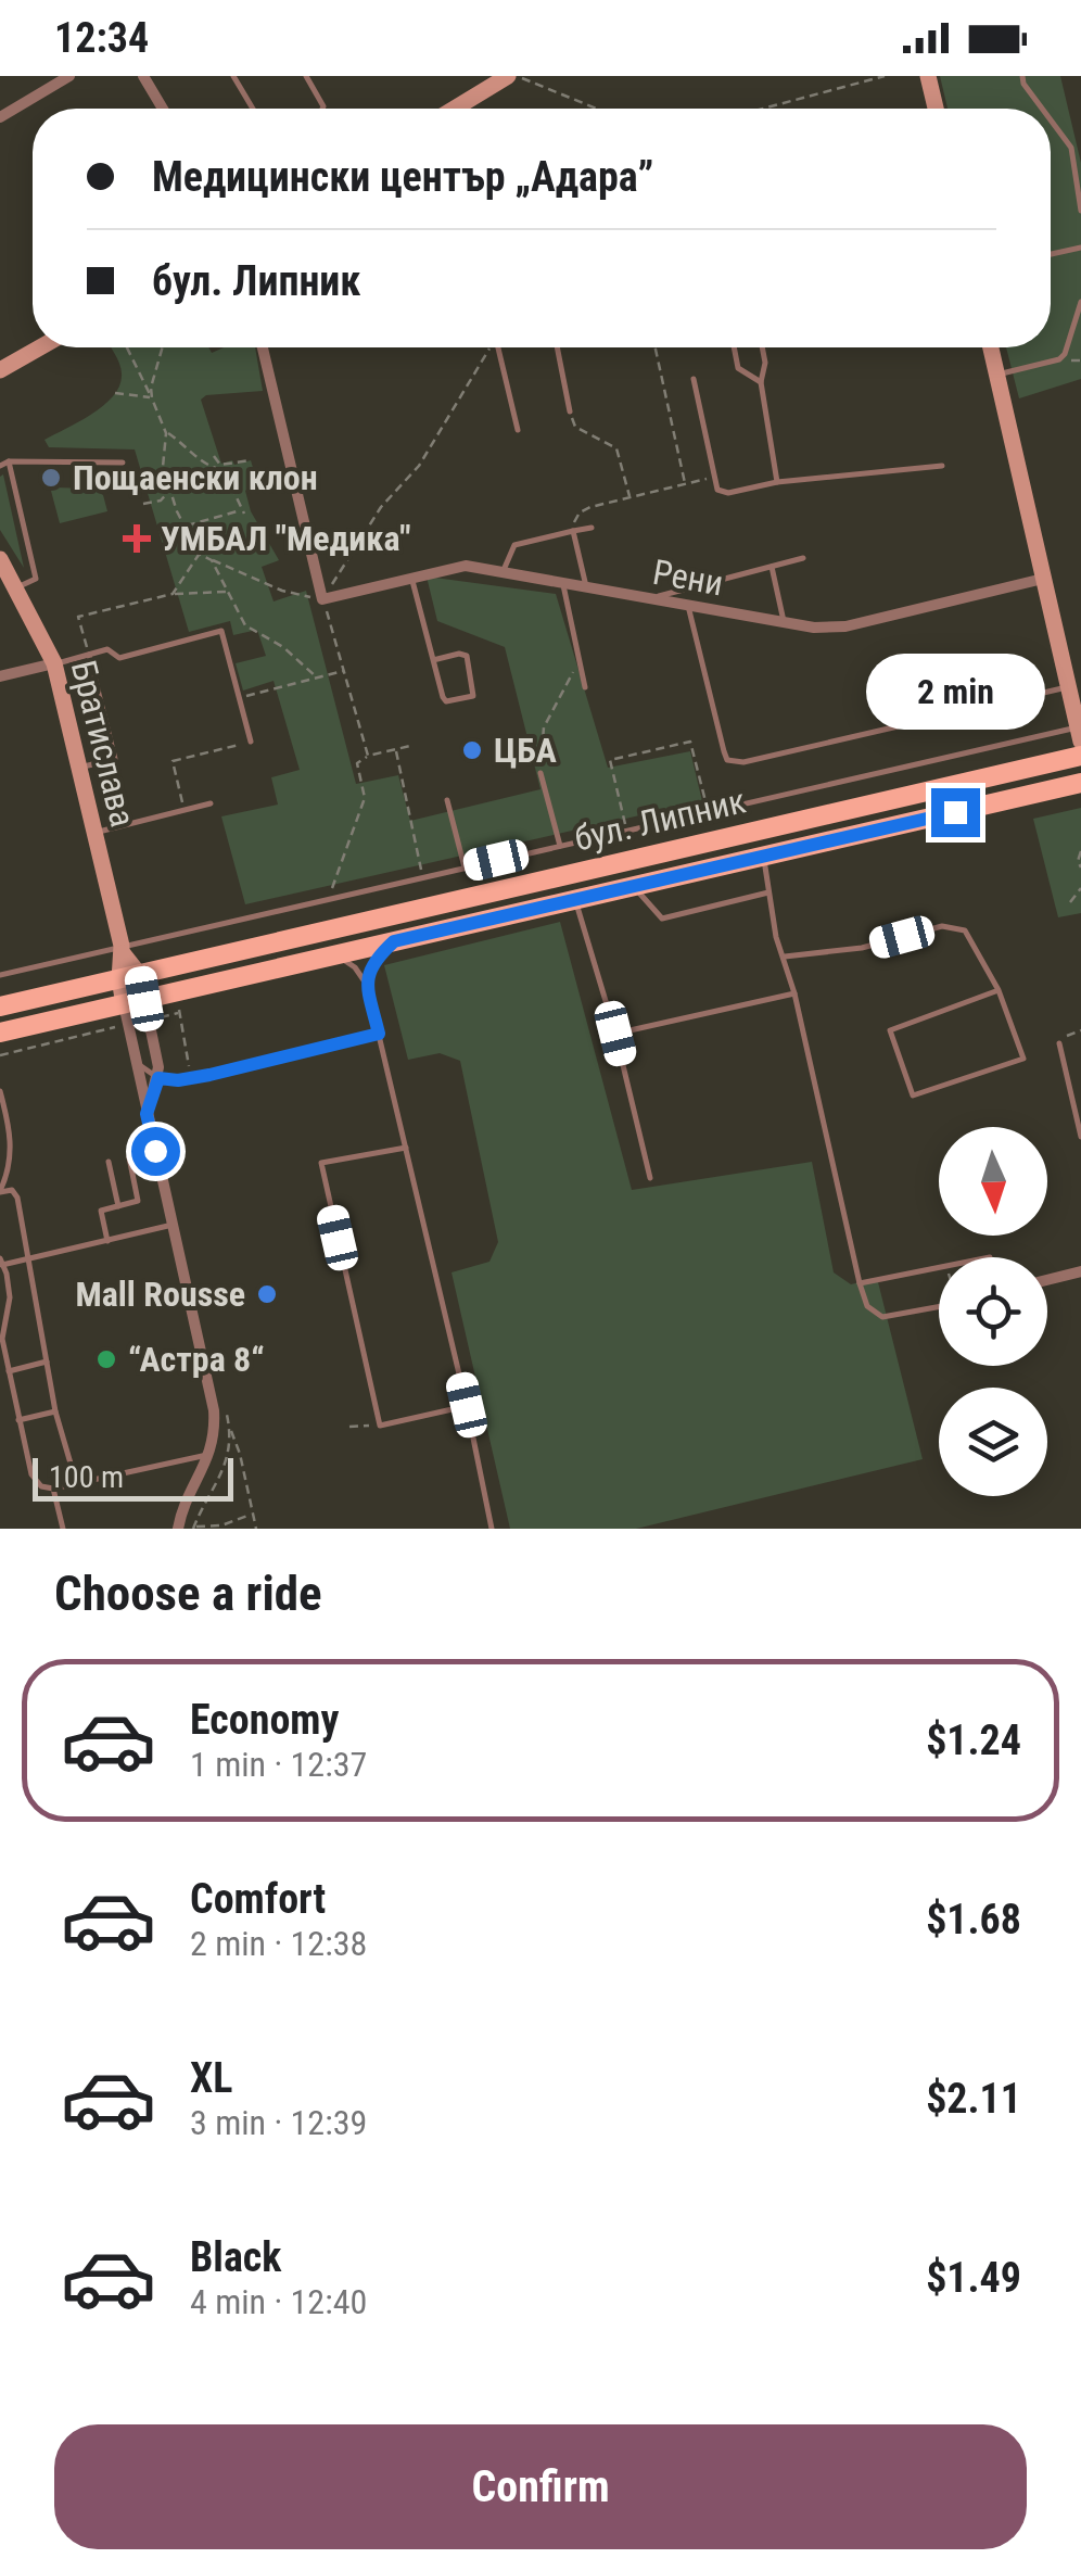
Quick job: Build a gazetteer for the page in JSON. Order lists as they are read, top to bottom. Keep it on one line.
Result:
{"streets":{"main road":["бул. Липник"],"street":["Рени","Братислава"]},"places":{"other":["Пощаенски клон","ЦБА","Mall Rousse","“Астра 8“"],"health":["УМБАЛ \"Медика\""]},"scale_bar":"100 m","north":"bottom","page":{"status":"12:34","banner":["Медицински център „Адара”","бул. Липник"],"bubble":"2 min","scale":"100 m","heading":"Choose a ride","list":[{"name":"Economy","note":"1 min · 12:37","value":"$1.24"},{"name":"Comfort","note":"2 min · 12:38","value":"$1.68"},{"name":"XL","note":"3 min · 12:39","value":"$2.11"},{"name":"Black","note":"4 min · 12:40","value":"$1.49"}],"buttons":"Confirm"}}
